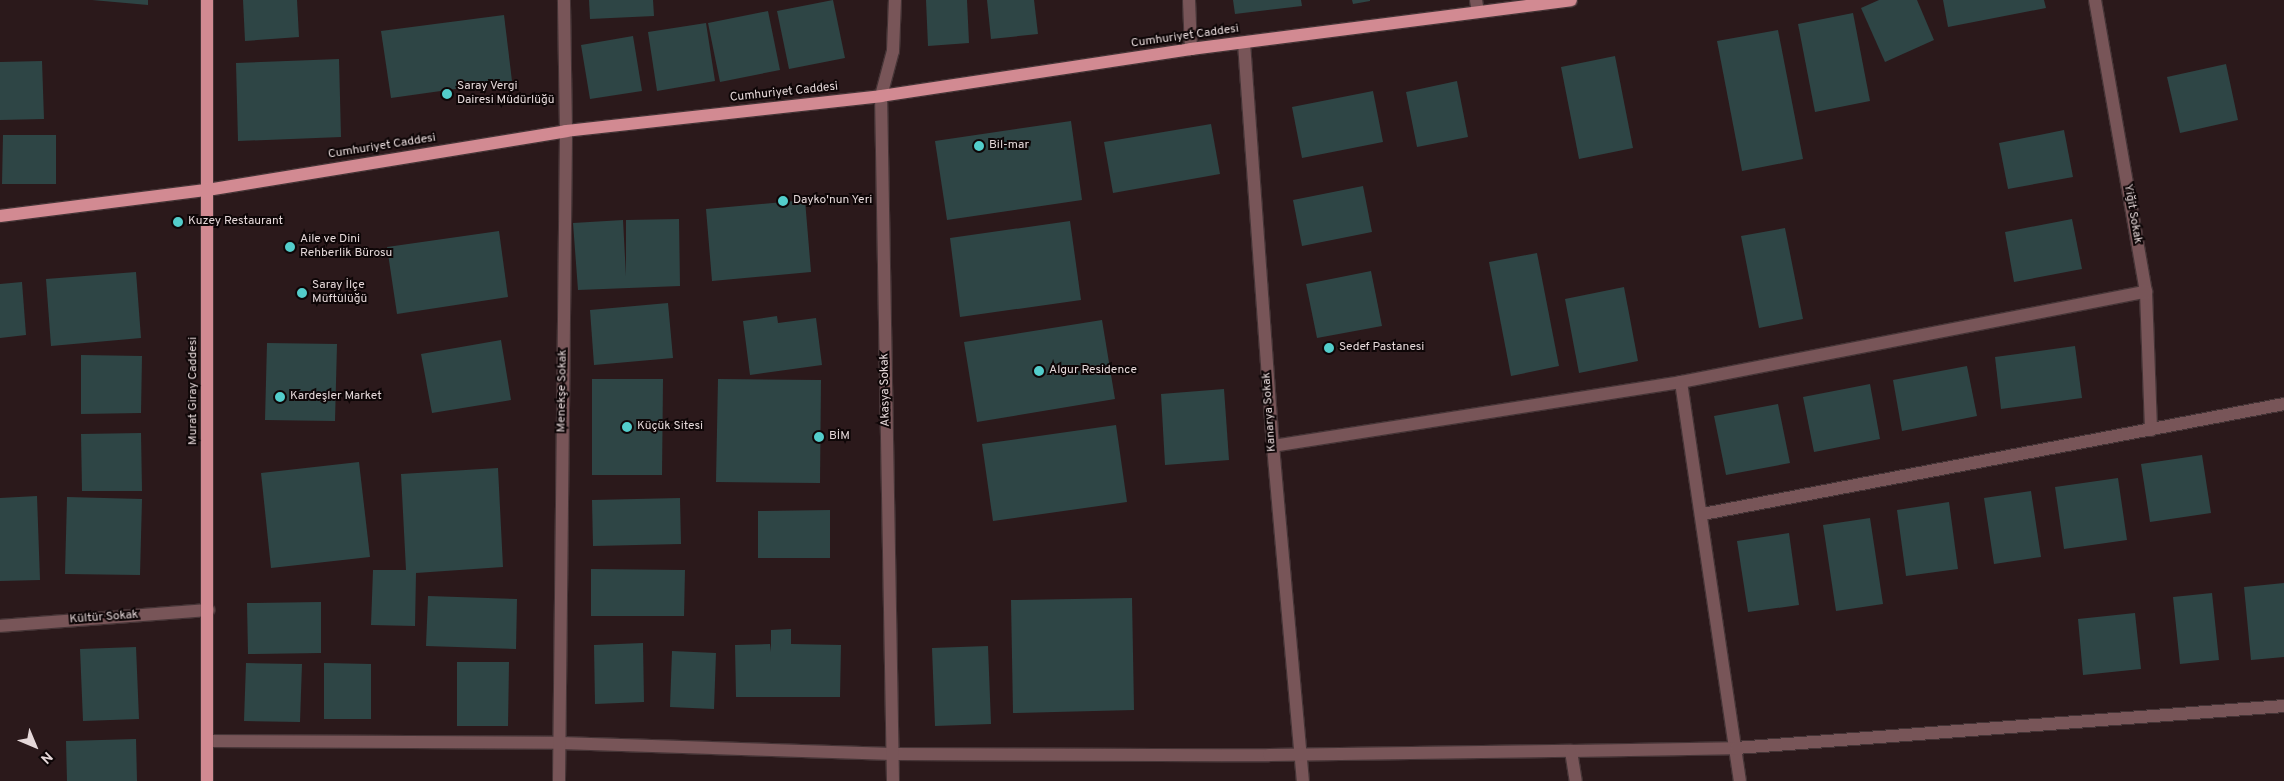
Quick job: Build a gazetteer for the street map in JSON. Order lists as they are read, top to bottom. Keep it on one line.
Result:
{"streets":{"main road":["Cumhuriyet Caddesi","Murat Giray Caddesi"],"street":["Yiğit Sokak","Akasya Sokak","Menekşe Sokak","Kanarya Sokak","Kültür Sokak"]},"crossings":[["Cumhuriyet Caddesi","Akasya Sokak"],["Cumhuriyet Caddesi","Murat Giray Caddesi"],["Cumhuriyet Caddesi","Menekşe Sokak"],["Cumhuriyet Caddesi","Kanarya Sokak"],["Murat Giray Caddesi","Kültür Sokak"]],"places":["Saray Vergi Dairesi Müdürlüğü","Bil-mar","Dayko'nun Yeri","Kuzey Restaurant","Aile ve Dini Rehberlik Bürosu","Saray İlçe Müftülüğü","Sedef Pastanesi","Algur Residence","Kardeşler Market","Küçük Sitesi","BİM"],"north":"bottom right"}
